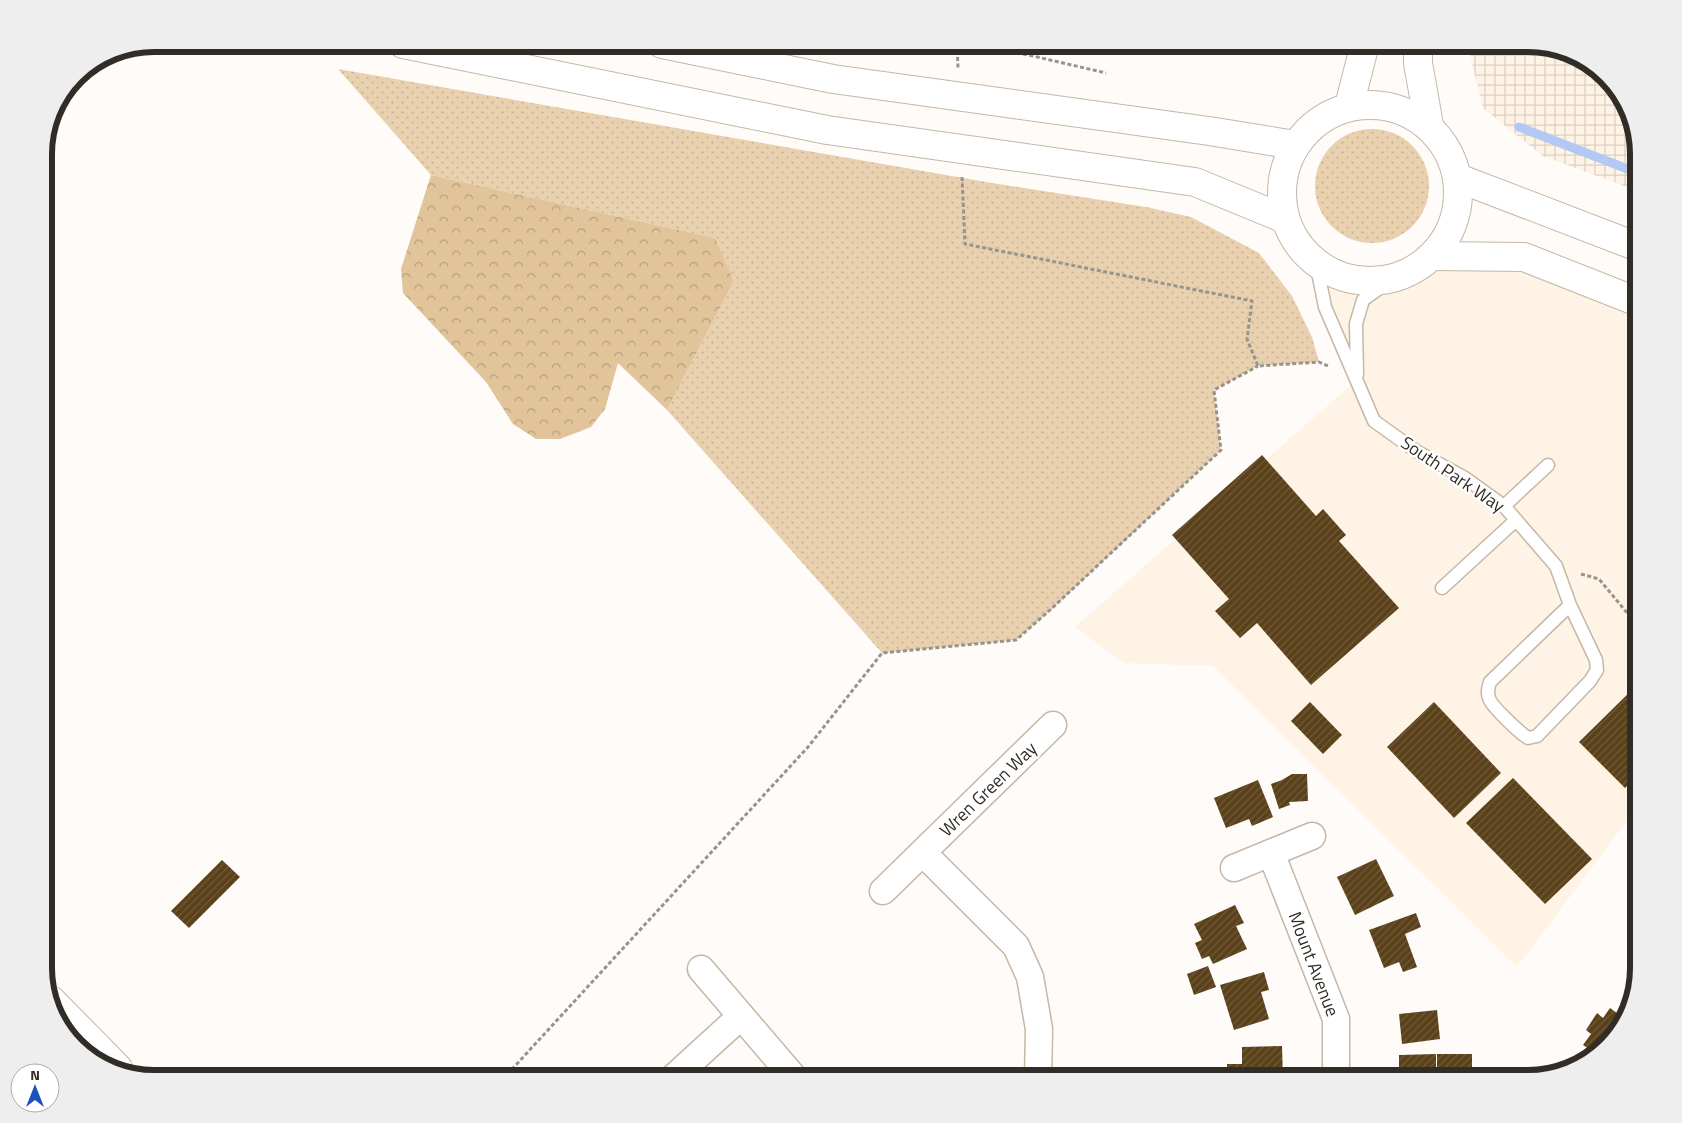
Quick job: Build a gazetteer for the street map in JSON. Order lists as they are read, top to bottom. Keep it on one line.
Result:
{"streets":{"street":["Wren Green Way","Mount Avenue"],"lane":["South Park Way"]},"north":"top"}
